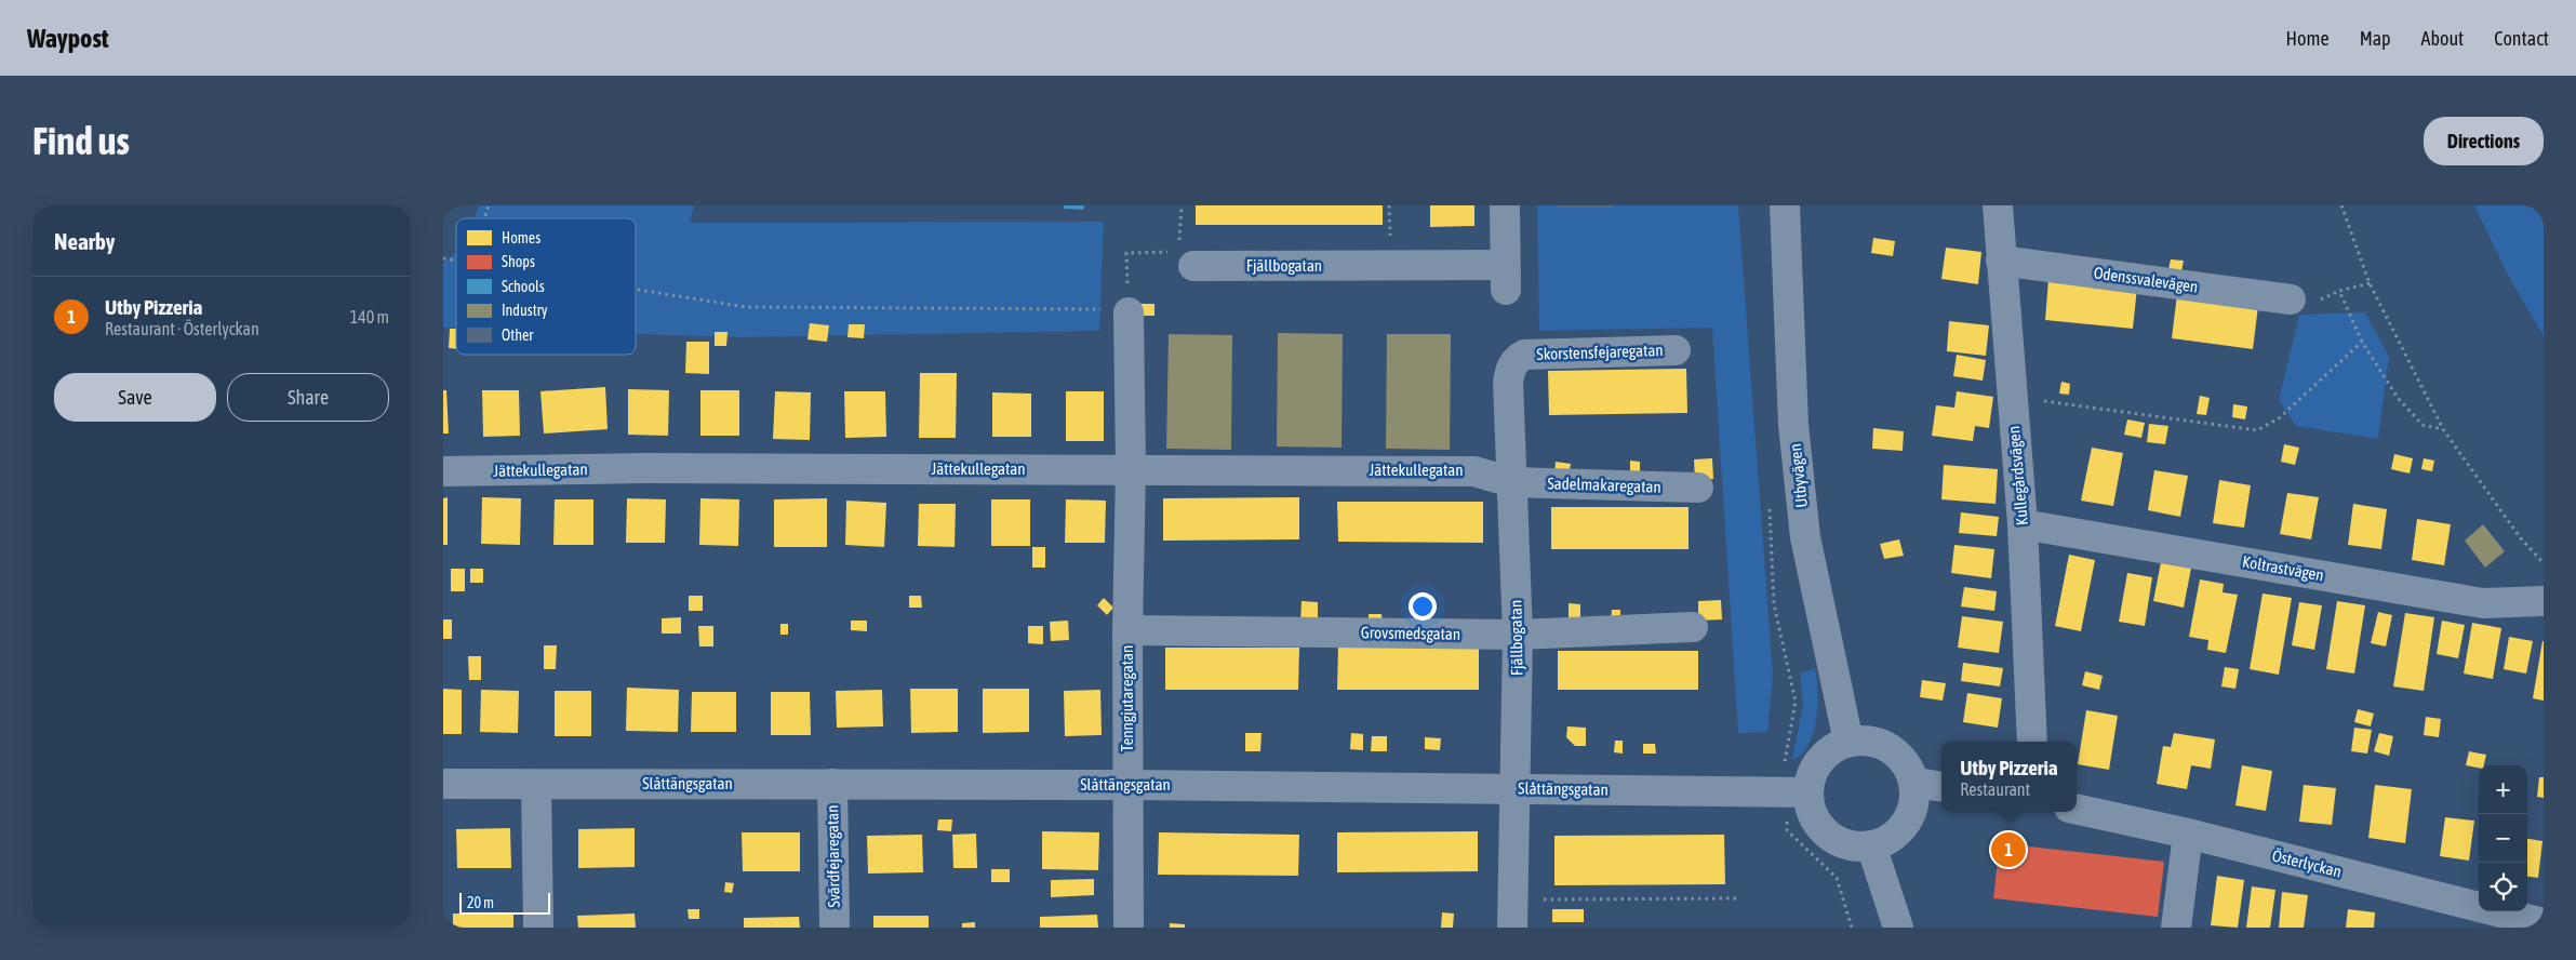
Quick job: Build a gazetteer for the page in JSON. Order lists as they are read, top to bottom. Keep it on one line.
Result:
{"streets":{"street":["Fjällbogatan","Odenssvalevägen","Skorstensfejaregatan","Jättekullegatan","Utbyvägen","Kullegårdsvägen","Sadelmakaregatan","Koltrastvägen","Grovsmedsgatan","Tenngjutaregatan","Slåttängsgatan","Svärdfejaregatan","Österlyckan"]},"crossings":[["Fjällbogatan","Skorstensfejaregatan"],["Fjällbogatan","Jättekullegatan"],["Fjällbogatan","Sadelmakaregatan"],["Fjällbogatan","Grovsmedsgatan"],["Fjällbogatan","Slåttängsgatan"],["Odenssvalevägen","Kullegårdsvägen"],["Jättekullegatan","Sadelmakaregatan"],["Jättekullegatan","Tenngjutaregatan"],["Utbyvägen","Slåttängsgatan"],["Kullegårdsvägen","Koltrastvägen"],["Grovsmedsgatan","Tenngjutaregatan"],["Tenngjutaregatan","Slåttängsgatan"],["Slåttängsgatan","Svärdfejaregatan"]],"legend":["Homes","Shops","Schools","Industry","Other"],"scale_bar":"20 m","page":{"header":"Waypost","nav":["Home","Map","About","Contact"],"buttons":["Directions",["Save","Share"]],"title":"Find us","heading":"Nearby","list":[{"mark":"1","name":"Utby Pizzeria","note":"Restaurant · Österlyckan","value":"140 m"}],"popup":["Utby Pizzeria","Restaurant"],"map_buttons":["+","−"],"pins":"1","scale":"20 m"}}
